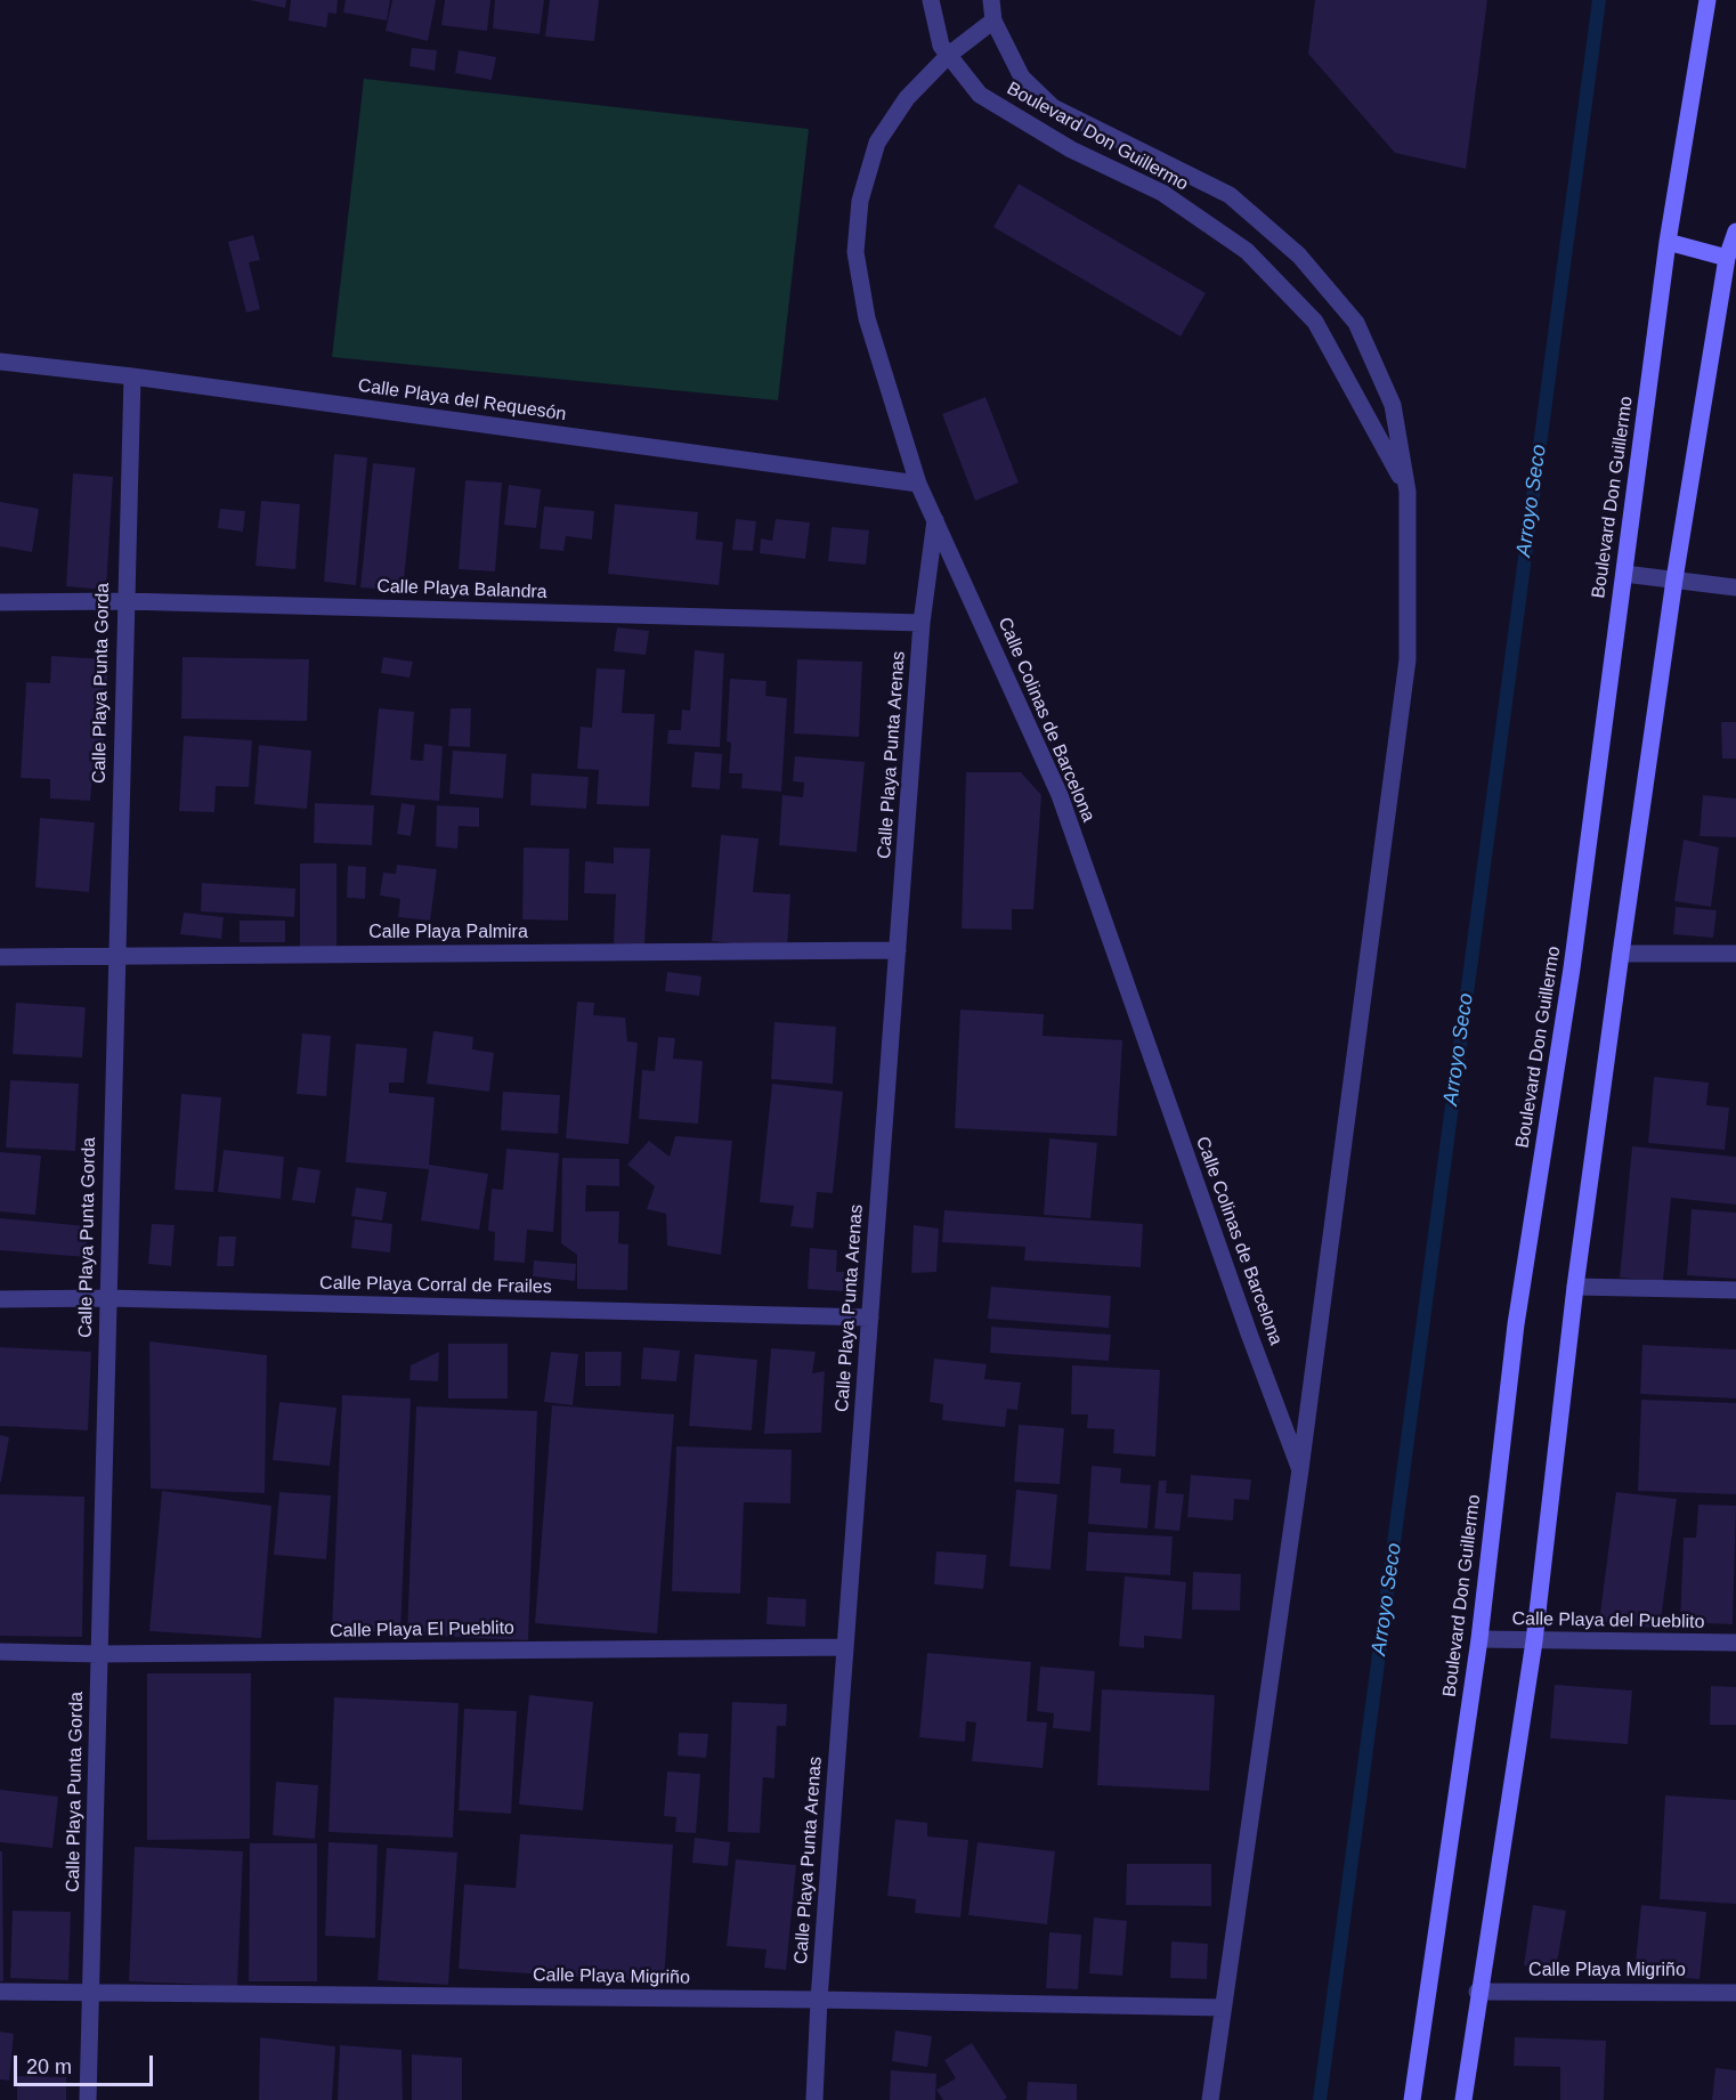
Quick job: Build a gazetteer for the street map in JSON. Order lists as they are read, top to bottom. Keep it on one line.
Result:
{"streets":{"main road":["Boulevard Don Guillermo"],"street":["Calle Playa del Requesón","Calle Playa Balandra","Calle Playa Punta Gorda","Calle Colinas de Barcelona","Calle Playa Punta Arenas","Calle Playa Palmira","Calle Playa Corral de Frailes","Calle Playa del Pueblito","Calle Playa El Pueblito","Calle Playa Migriño"]},"crossings":[["Boulevard Don Guillermo","Calle Colinas de Barcelona"],["Boulevard Don Guillermo","Calle Playa del Pueblito"],["Boulevard Don Guillermo","Calle Playa Migriño"],["Calle Playa del Requesón","Calle Playa Punta Gorda"],["Calle Playa del Requesón","Calle Colinas de Barcelona"],["Calle Playa Balandra","Calle Playa Punta Gorda"],["Calle Playa Balandra","Calle Playa Punta Arenas"],["Calle Playa Punta Gorda","Calle Playa Palmira"],["Calle Playa Punta Gorda","Calle Playa Corral de Frailes"],["Calle Playa Punta Gorda","Calle Playa El Pueblito"],["Calle Playa Punta Gorda","Calle Playa Migriño"],["Calle Colinas de Barcelona","Calle Playa Punta Arenas"],["Calle Playa Punta Arenas","Calle Playa Palmira"],["Calle Playa Punta Arenas","Calle Playa Corral de Frailes"],["Calle Playa Punta Arenas","Calle Playa El Pueblito"],["Calle Playa Punta Arenas","Calle Playa Migriño"]],"water":["Arroyo Seco"],"scale_bar":"20 m"}
